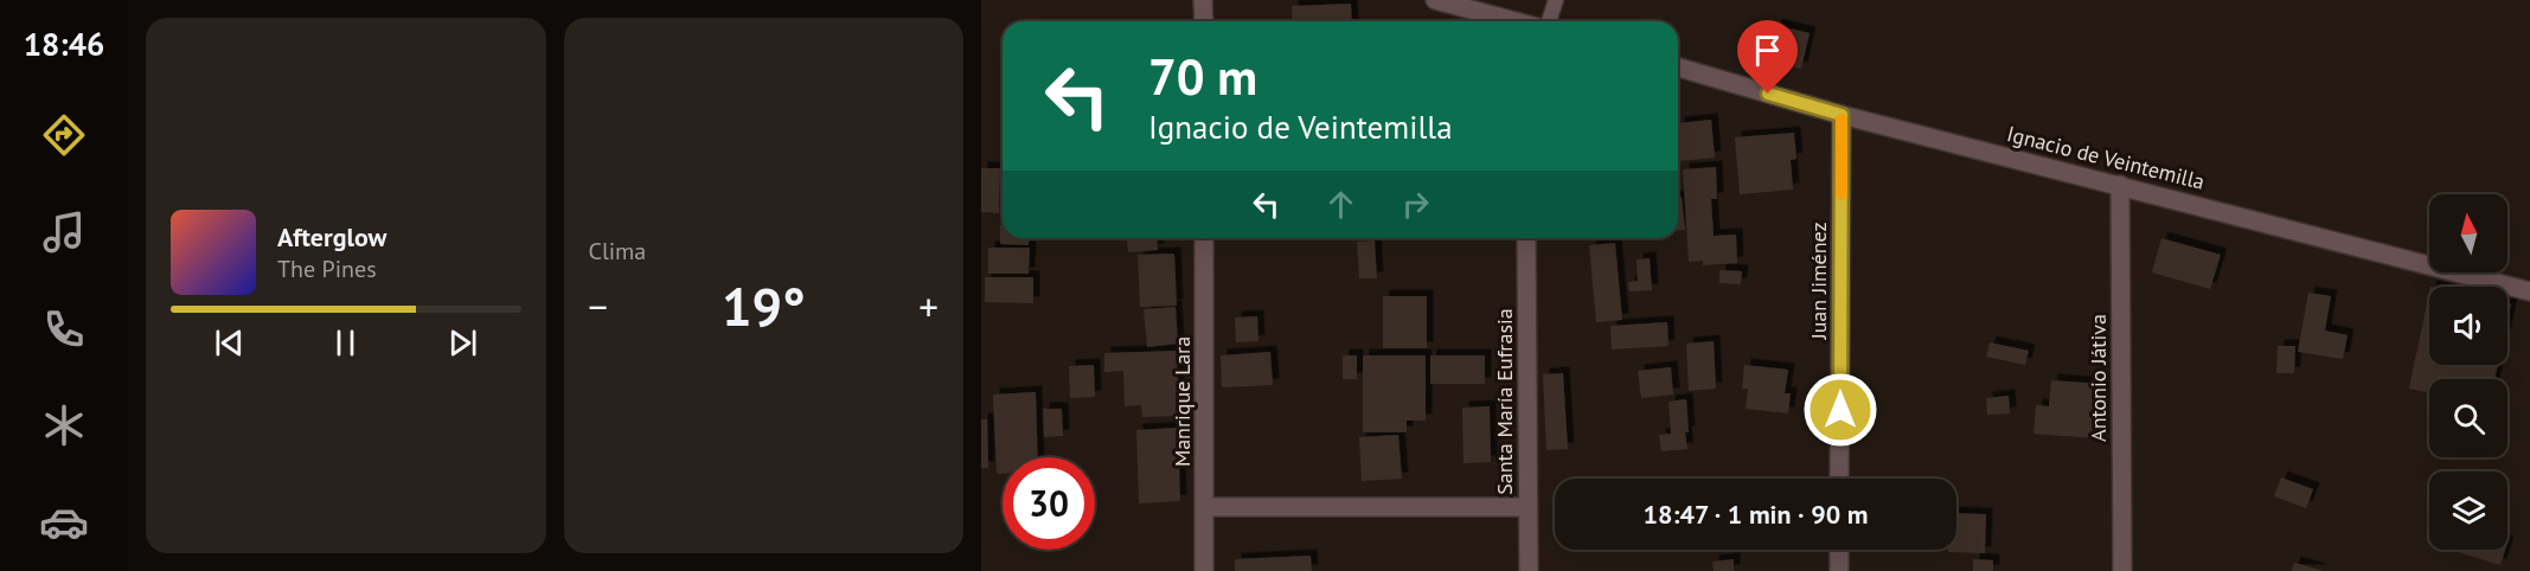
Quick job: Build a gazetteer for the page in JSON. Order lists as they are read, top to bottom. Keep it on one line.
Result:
{"streets":{"street":["Ignacio de Veintemilla","Juan Jiménez","Antonio Játiva","Manrique Lara","Santa María Eufrasia"]},"crossings":[["Ignacio de Veintemilla","Juan Jiménez"],["Ignacio de Veintemilla","Antonio Játiva"]],"north":"top","page":{"tabs":"18:46","tile":"Clima","turn":["70 m","Ignacio de Veintemilla"],"song":["Afterglow","The Pines"],"heat":["−","19°","+"],"limit":"30","trip":"18:47 · 1 min · 90 m"}}
